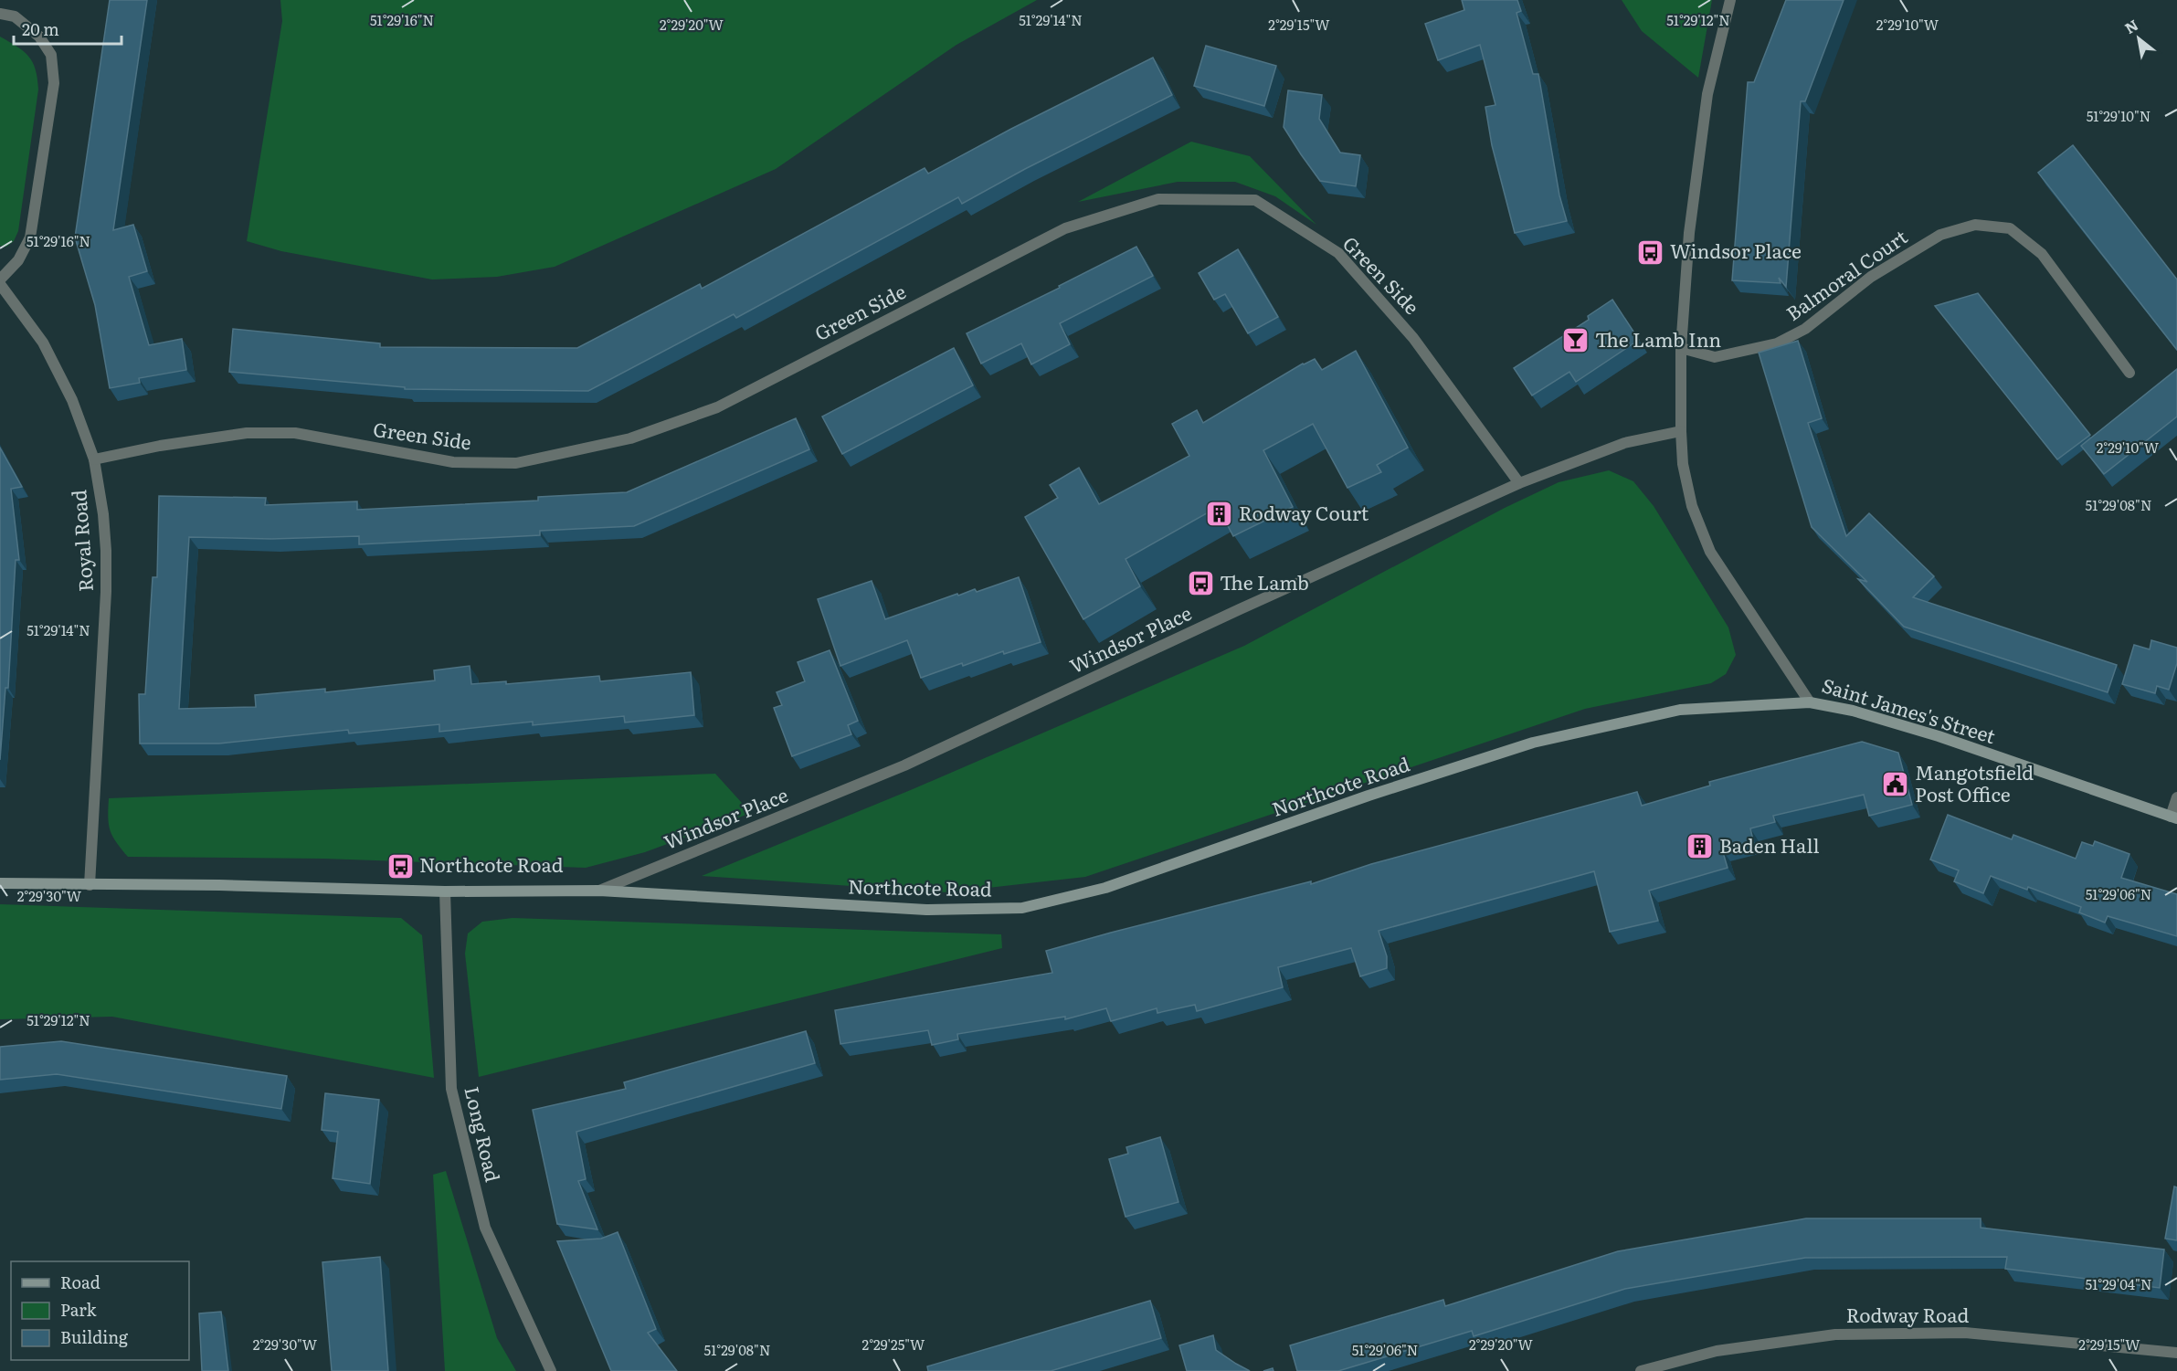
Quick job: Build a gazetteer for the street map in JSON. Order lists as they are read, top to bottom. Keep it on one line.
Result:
{"streets":{"street":["Green Side","Balmoral Court","Royal Road","Windsor Place","Saint James's Street","Northcote Road","Long Road","Rodway Road"]},"crossings":[["Green Side","Royal Road"],["Green Side","Windsor Place"],["Balmoral Court","Saint James's Street"],["Royal Road","Northcote Road"],["Windsor Place","Saint James's Street"],["Windsor Place","Northcote Road"],["Saint James's Street","Northcote Road"],["Northcote Road","Long Road"]],"places":{"bus stop":["Windsor Place","The Lamb","Northcote Road"],"bar":["The Lamb Inn"],"building":["Rodway Court","Baden Hall"],"public building":["Mangotsfield Post Office"]},"legend":["Road","Park","Building"],"scale_bar":"20 m","north":"top left","coordinates":["51°29'16\"N","51°29'14\"N","51°29'12\"N","2°29'20\"W","2°29'15\"W","2°29'10\"W","51°29'10\"N","51°29'08\"N","51°29'06\"N","2°29'30\"W","51°29'04\"N","2°29'25\"W"]}
